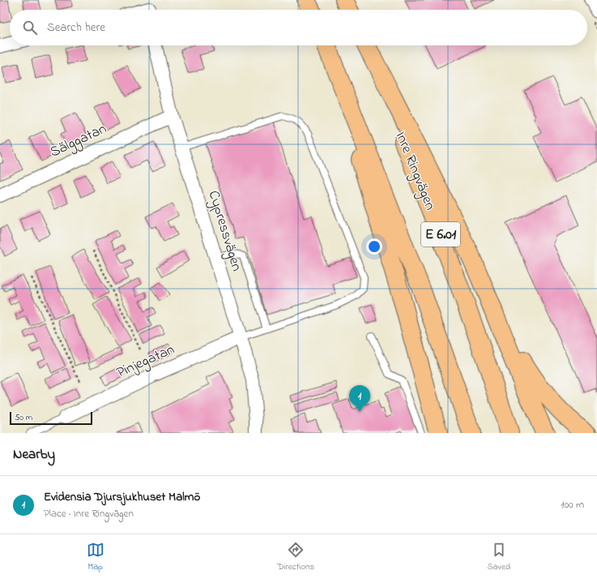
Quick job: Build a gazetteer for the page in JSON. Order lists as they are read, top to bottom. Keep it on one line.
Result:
{"streets":{"highway":["Inre Ringvägen","E 6.01"],"street":["Sälggatan","Cypressvägen","Pinjegatan"]},"crossings":[["Sälggatan","Cypressvägen"],["Cypressvägen","Pinjegatan"]],"scale_bar":"50 m","page":{"search":"Search here","pins":"1","scale":"50 m","heading":"Nearby","list":[{"mark":"1","name":"Evidensia Djursjukhuset Malmö","note":"Place · Inre Ringvägen","value":"100 m"}],"nav":["Map","Directions","Saved"]}}
